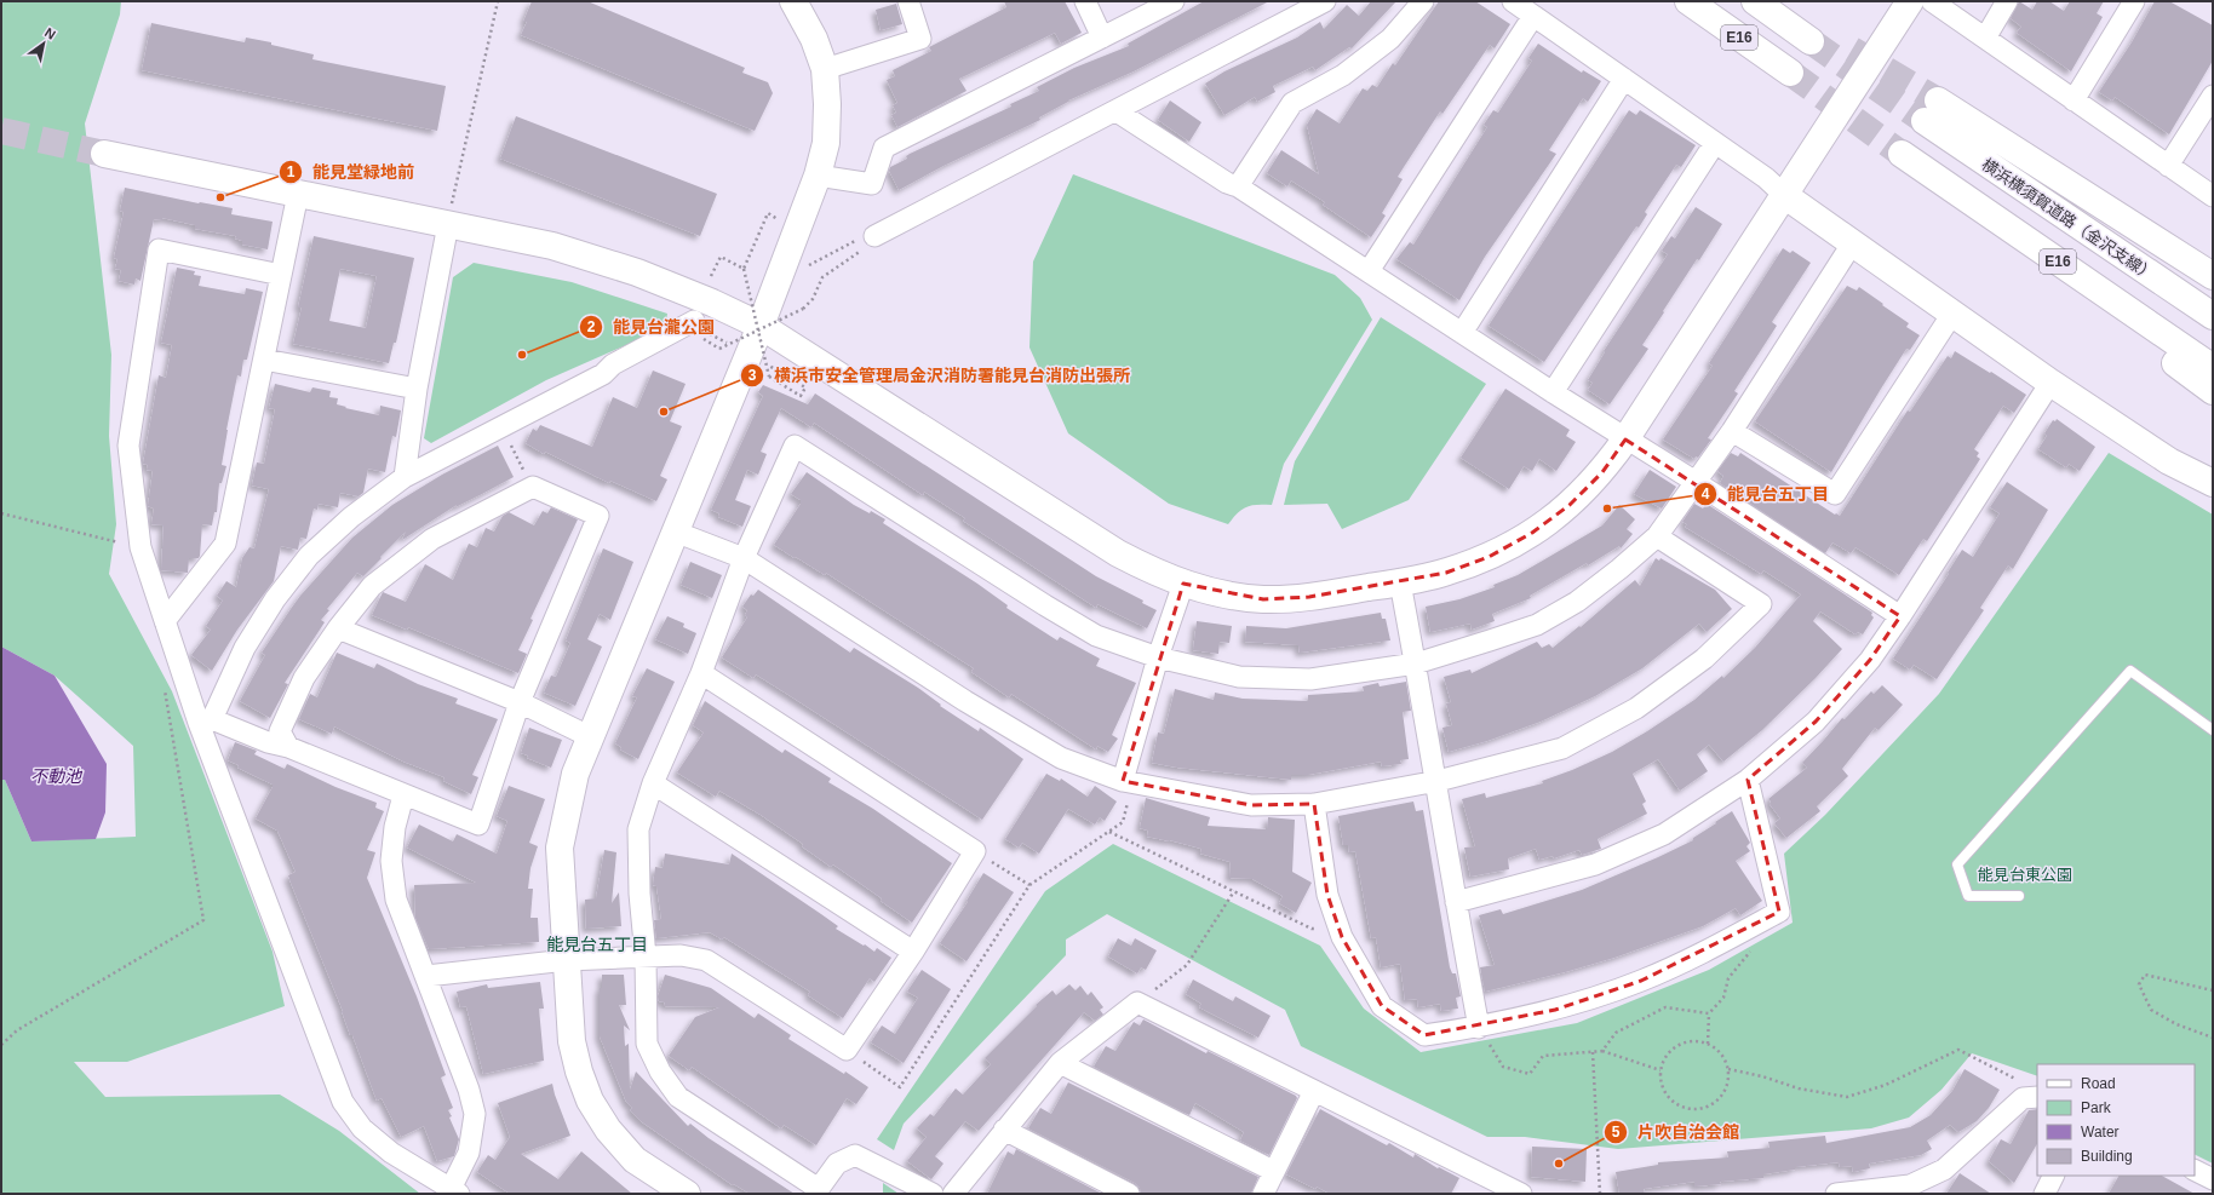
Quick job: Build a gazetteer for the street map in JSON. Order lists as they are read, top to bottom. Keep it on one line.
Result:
{"streets":{"main road":["E16","横浜横須賀道路（金沢支線）"]},"districts":["能見台五丁目"],"water":["不動池"],"parks":["能見台東公園"],"places":["能見堂緑地前","能見台瀧公園","横浜市安全管理局金沢消防署能見台消防出張所","能見台五丁目","片吹自治会館"],"legend":["Road","Park","Water","Building"],"north":"top right"}
